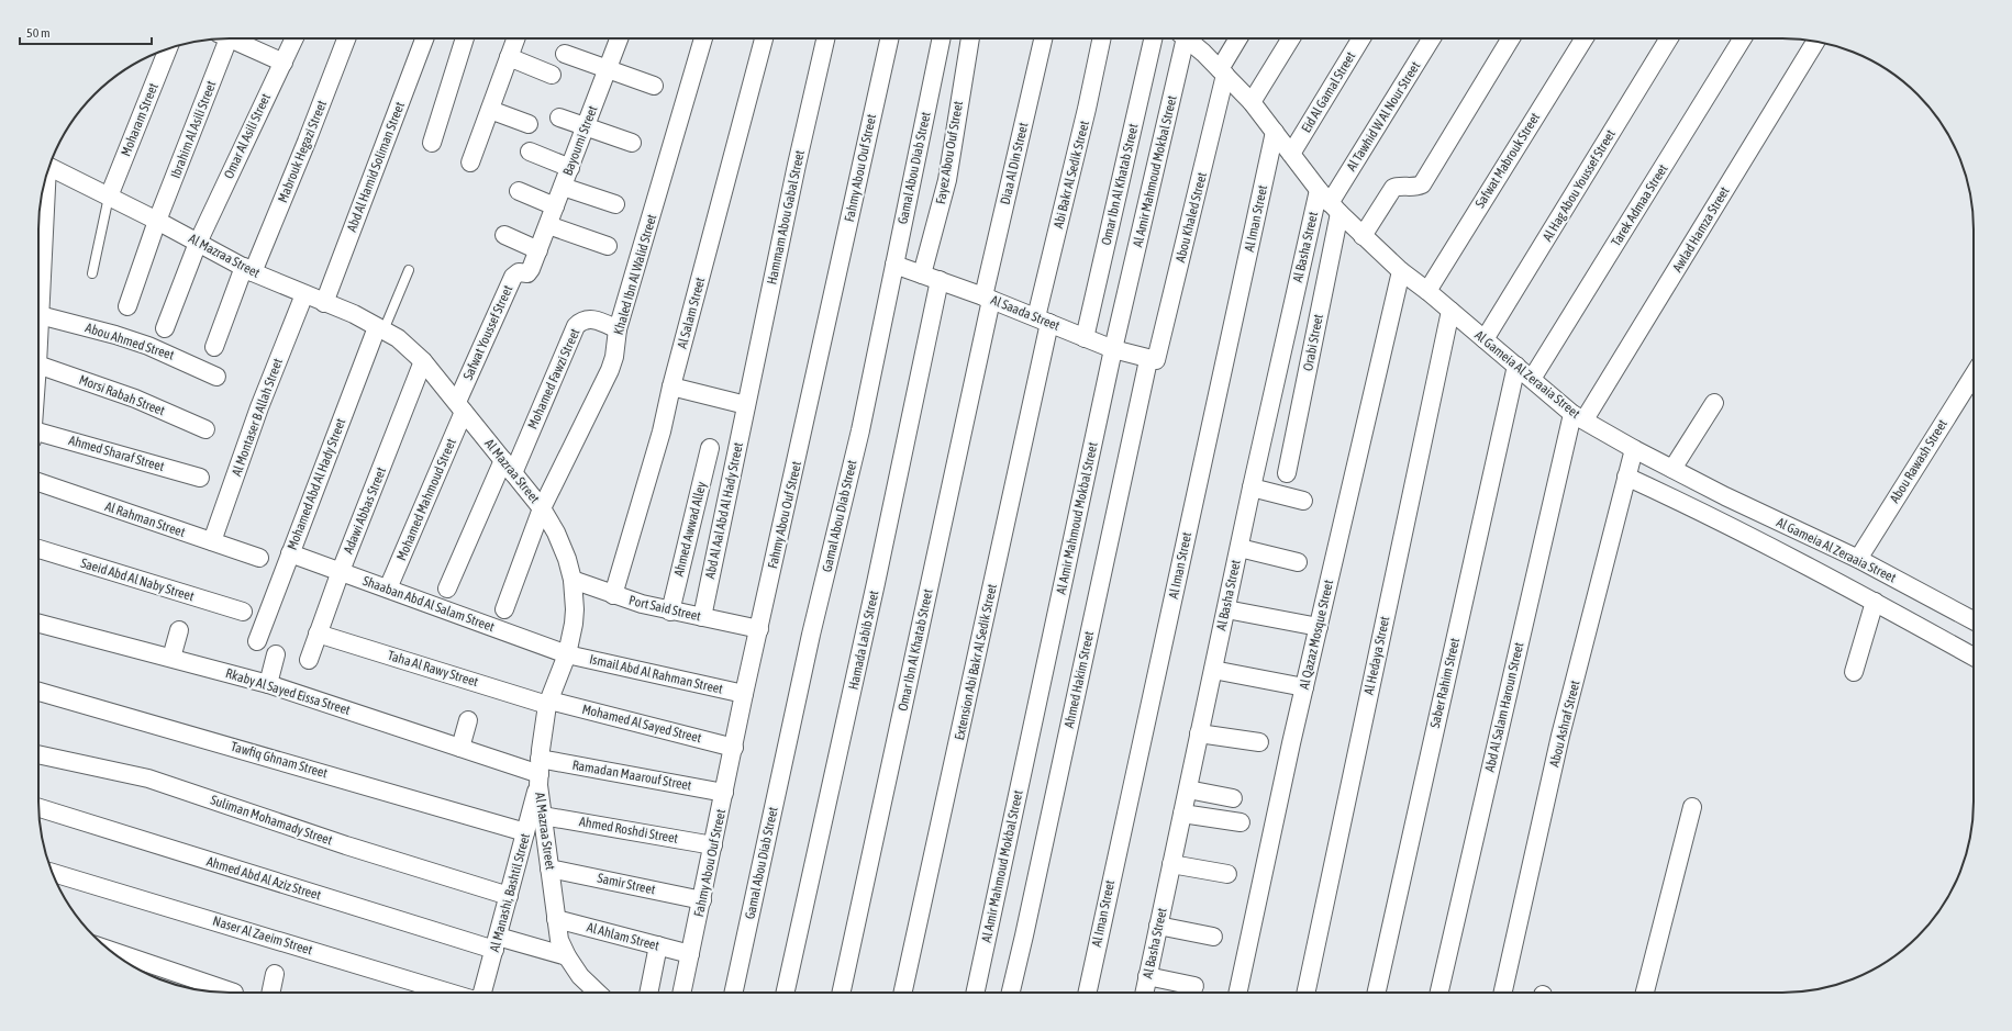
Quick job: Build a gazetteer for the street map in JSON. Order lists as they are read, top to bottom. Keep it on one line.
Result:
{"streets":{"street":["Eid Al Gamal Street","Al Tawhid W Al Nour Street","Moharam Street","Ibrahim Al Asili Street","Omar Al Asili Street","Bayoumi Street","Mabrouk Hegazi Street","Fayez Abou Ouf Street","Safwat Mabrouk Street","Diaa Al Din Street","Abd Al Hamid Soliman Street","Fahmy Abou Ouf Street","Gamal Abou Diab Street","Al Amir Mahmoud Mokbal Street","Abi Bakr Al Sedik Street","Omar Ibn Al Khatab Street","Al Hag Abou Youssef Street","Tarek Admaa Street","Hammam Abou Gabal Street","Abou Khaled Street","Al Iman Street","Awlad Hamza Street","Al Basha Street","Al Mazraa Street","Khaled Ibn Al Walid Street","Al Salam Street","Al Saada Street","Safwat Youssef Street","Abou Ahmed Street","Orabi Street","Al Gameia Al Zeraaia Street","Mohamed Fawzi Street","Morsi Rabah Street","Al Montaser B Allah Street","Ahmed Sharaf Street","Abou Rawash Street","Mohamed Abd Al Hady Street","Mohamed Mahmoud Street","Adawi Abbas Street","Abd Al Aal Abd Al Hady Street","Al Rahman Street","Ahmed Awwad Alley","Saeid Abd Al Naby Street","Shaaban Abd Al Salam Street","Port Said Street","Al Qazaz Mosque Street","Hamada Labib Street","Al Hedaya Street","Extension Abi Bakr Al Sedik Street","Taha Al Rawy Street","Ismail Abd Al Rahman Street","Ahmed Hakim Street","Saber Rahim Street","Rkaby Al Sayed Eissa Street","Abd Al Salam Haroun Street","Mohamed Al Sayed Street","Abou Ashraf Street","Tawfiq Ghnam Street","Ramadan Maarouf Street","Suliman Mohamady Street","Ahmed Roshdi Street","Ahmed Abd Al Aziz Street","Samir Street","Al Manashi, Bashtil Street","Naser Al Zaeim Street","Al Ahlam Street"]},"crossings":[["Eid Al Gamal Street","Al Gameia Al Zeraaia Street"],["Al Tawhid W Al Nour Street","Al Basha Street"],["Al Tawhid W Al Nour Street","Orabi Street"],["Al Tawhid W Al Nour Street","Al Gameia Al Zeraaia Street"],["Moharam Street","Al Mazraa Street"],["Ibrahim Al Asili Street","Al Mazraa Street"],["Omar Al Asili Street","Al Mazraa Street"],["Bayoumi Street","Safwat Youssef Street"],["Mabrouk Hegazi Street","Al Mazraa Street"],["Fayez Abou Ouf Street","Al Saada Street"],["Safwat Mabrouk Street","Al Gameia Al Zeraaia Street"],["Diaa Al Din Street","Omar Ibn Al Khatab Street"],["Diaa Al Din Street","Al Saada Street"],["Abd Al Hamid Soliman Street","Al Mazraa Street"],["Fahmy Abou Ouf Street","Port Said Street"],["Fahmy Abou Ouf Street","Ismail Abd Al Rahman Street"],["Fahmy Abou Ouf Street","Mohamed Al Sayed Street"],["Fahmy Abou Ouf Street","Ramadan Maarouf Street"],["Fahmy Abou Ouf Street","Ahmed Roshdi Street"],["Fahmy Abou Ouf Street","Samir Street"],["Fahmy Abou Ouf Street","Al Ahlam Street"],["Gamal Abou Diab Street","Al Saada Street"],["Al Amir Mahmoud Mokbal Street","Al Saada Street"],["Abi Bakr Al Sedik Street","Al Saada Street"],["Abi Bakr Al Sedik Street","Extension Abi Bakr Al Sedik Street"],["Omar Ibn Al Khatab Street","Al Saada Street"],["Al Hag Abou Youssef Street","Al Gameia Al Zeraaia Street"],["Tarek Admaa Street","Al Gameia Al Zeraaia Street"],["Hammam Abou Gabal Street","Abd Al Aal Abd Al Hady Street"],["Abou Khaled Street","Al Saada Street"],["Abou Khaled Street","Al Gameia Al Zeraaia Street"],["Abou Khaled Street","Ahmed Hakim Street"],["Al Iman Street","Al Gameia Al Zeraaia Street"],["Awlad Hamza Street","Al Gameia Al Zeraaia Street"],["Awlad Hamza Street","Abd Al Salam Haroun Street"],["Al Basha Street","Orabi Street"],["Al Basha Street","Al Gameia Al Zeraaia Street"],["Al Mazraa Street","Khaled Ibn Al Walid Street"],["Al Mazraa Street","Safwat Youssef Street"],["Al Mazraa Street","Mohamed Fawzi Street"],["Al Mazraa Street","Al Montaser B Allah Street"],["Al Mazraa Street","Mohamed Abd Al Hady Street"],["Al Mazraa Street","Mohamed Mahmoud Street"],["Al Mazraa Street","Adawi Abbas Street"],["Al Mazraa Street","Shaaban Abd Al Salam Street"],["Al Mazraa Street","Port Said Street"],["Al Mazraa Street","Taha Al Rawy Street"],["Al Mazraa Street","Ismail Abd Al Rahman Street"],["Al Mazraa Street","Rkaby Al Sayed Eissa Street"],["Al Mazraa Street","Mohamed Al Sayed Street"],["Al Mazraa Street","Ramadan Maarouf Street"],["Al Mazraa Street","Ahmed Roshdi Street"],["Al Mazraa Street","Ahmed Abd Al Aziz Street"],["Al Mazraa Street","Samir Street"],["Al Mazraa Street","Al Manashi, Bashtil Street"],["Al Mazraa Street","Al Ahlam Street"],["Khaled Ibn Al Walid Street","Mohamed Fawzi Street"],["Al Salam Street","Port Said Street"],["Al Saada Street","Hamada Labib Street"],["Al Saada Street","Extension Abi Bakr Al Sedik Street"],["Al Saada Street","Ahmed Hakim Street"],["Safwat Youssef Street","Mohamed Mahmoud Street"],["Orabi Street","Al Gameia Al Zeraaia Street"],["Al Gameia Al Zeraaia Street","Abou Rawash Street"],["Al Gameia Al Zeraaia Street","Al Qazaz Mosque Street"],["Al Gameia Al Zeraaia Street","Al Hedaya Street"],["Al Gameia Al Zeraaia Street","Saber Rahim Street"],["Al Gameia Al Zeraaia Street","Abd Al Salam Haroun Street"],["Al Gameia Al Zeraaia Street","Abou Ashraf Street"],["Al Montaser B Allah Street","Al Rahman Street"],["Mohamed Abd Al Hady Street","Shaaban Abd Al Salam Street"],["Mohamed Mahmoud Street","Shaaban Abd Al Salam Street"],["Adawi Abbas Street","Shaaban Abd Al Salam Street"],["Adawi Abbas Street","Taha Al Rawy Street"],["Abd Al Aal Abd Al Hady Street","Port Said Street"],["Ahmed Awwad Alley","Port Said Street"],["Shaaban Abd Al Salam Street","Ismail Abd Al Rahman Street"],["Taha Al Rawy Street","Mohamed Al Sayed Street"],["Rkaby Al Sayed Eissa Street","Ramadan Maarouf Street"],["Rkaby Al Sayed Eissa Street","Al Manashi, Bashtil Street"],["Tawfiq Ghnam Street","Al Manashi, Bashtil Street"],["Ramadan Maarouf Street","Al Manashi, Bashtil Street"],["Suliman Mohamady Street","Al Manashi, Bashtil Street"],["Ahmed Abd Al Aziz Street","Al Manashi, Bashtil Street"]],"scale_bar":"50 m"}
